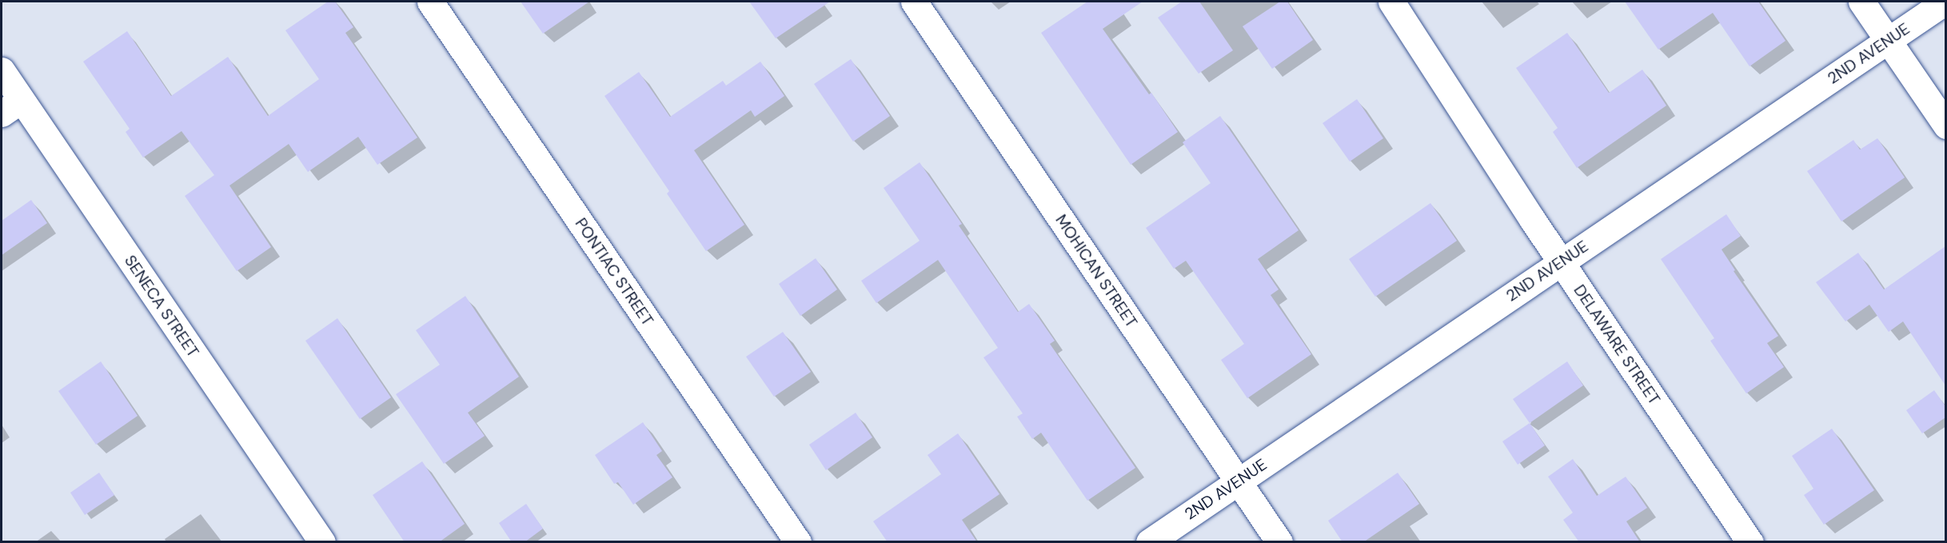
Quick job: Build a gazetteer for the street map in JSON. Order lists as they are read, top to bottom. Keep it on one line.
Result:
{"streets":{"street":["2ND AVENUE","MOHICAN STREET","PONTIAC STREET","SENECA STREET","DELAWARE STREET"]},"crossings":[["2ND AVENUE","MOHICAN STREET"],["2ND AVENUE","DELAWARE STREET"]]}
